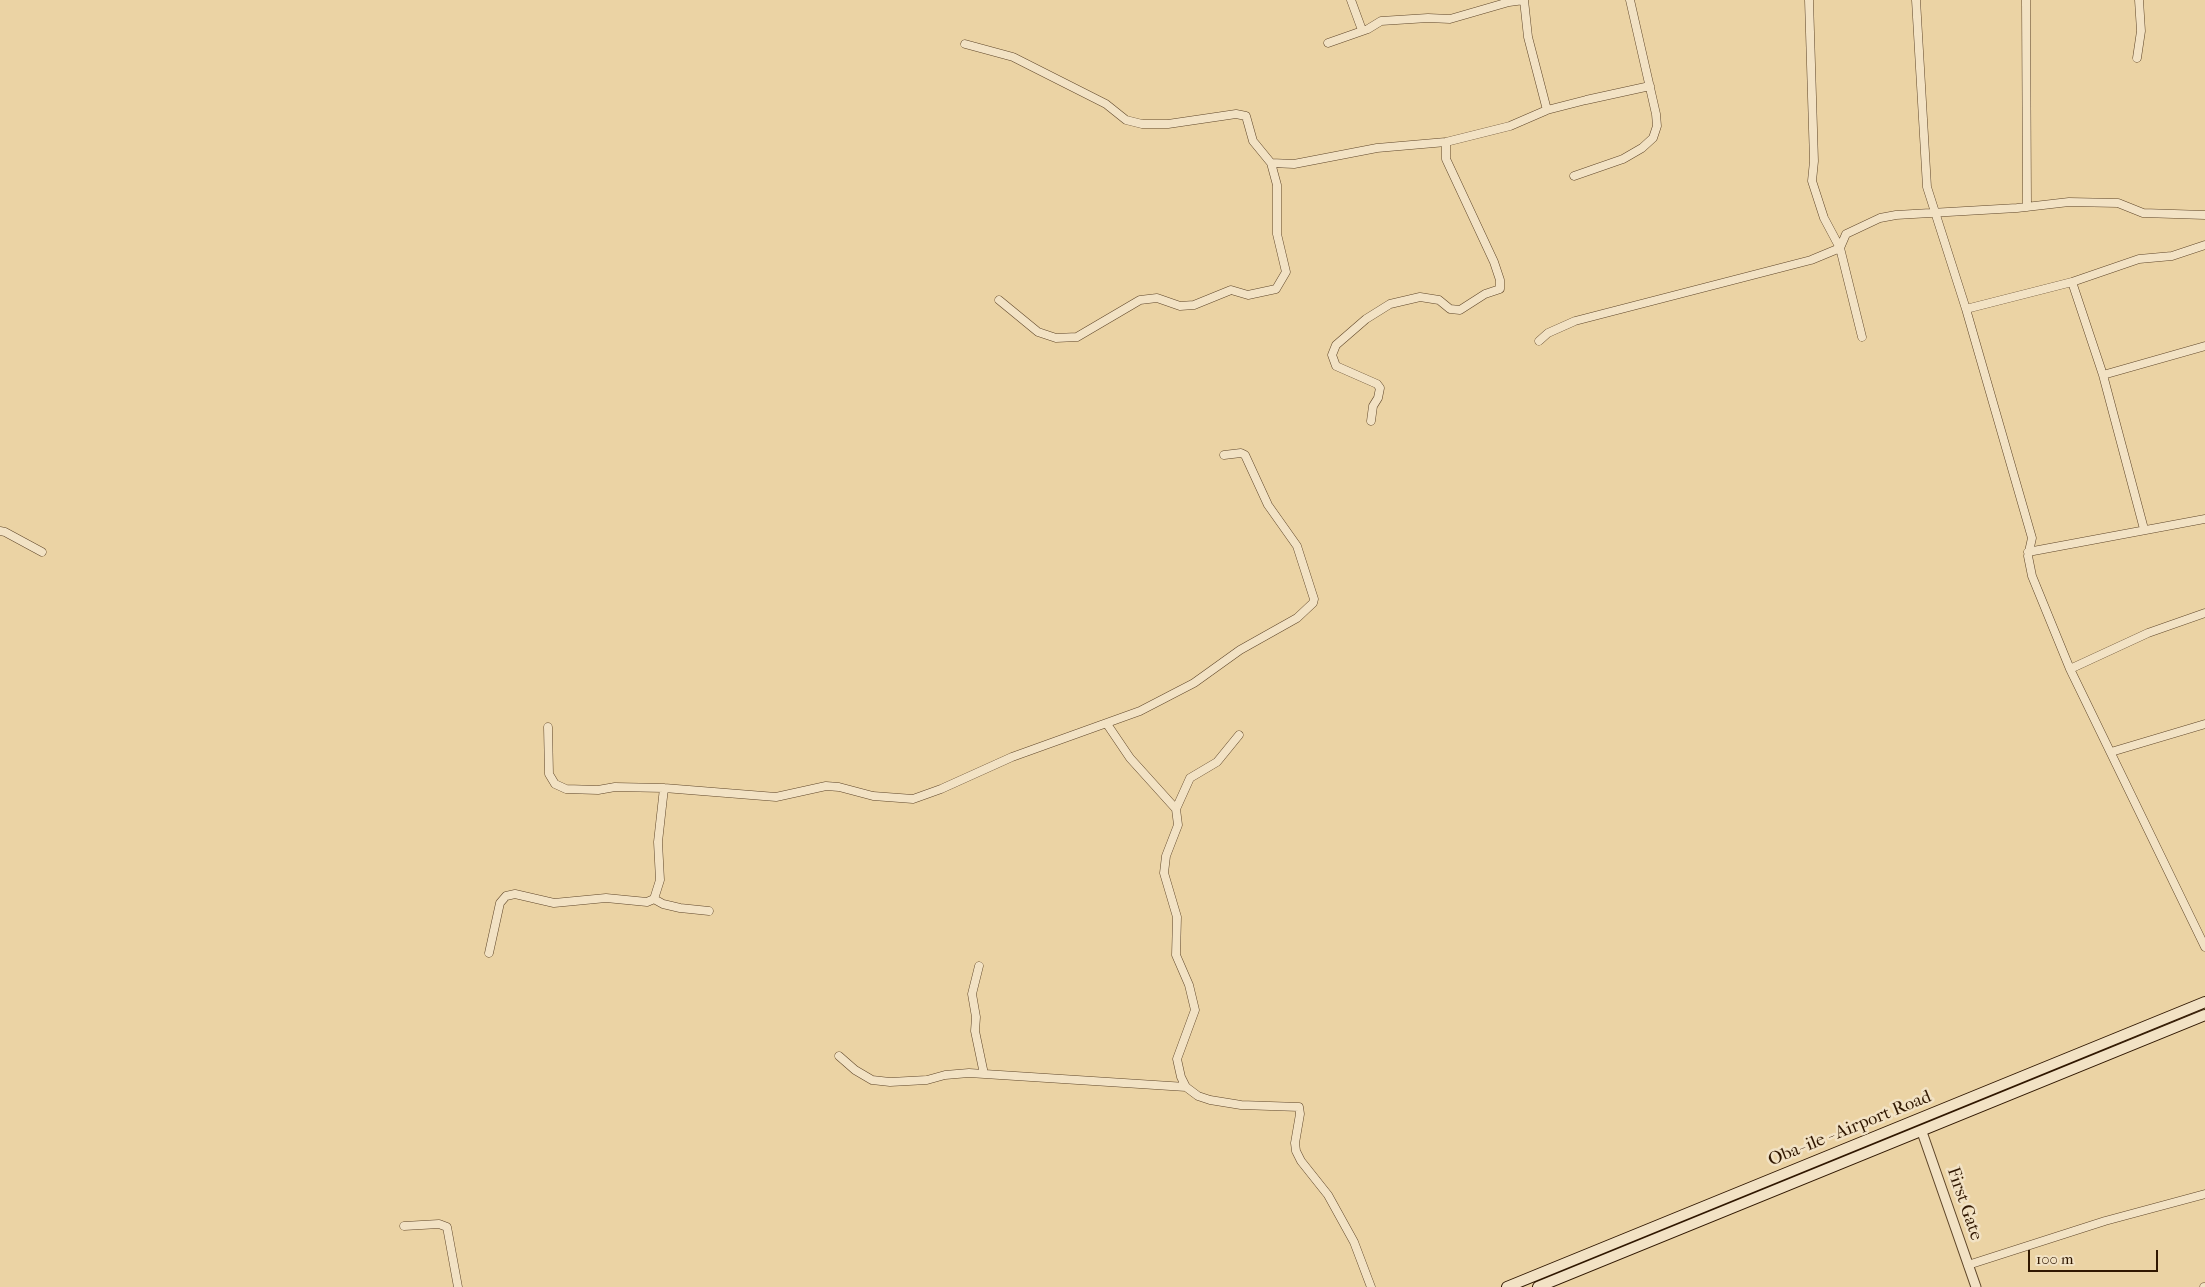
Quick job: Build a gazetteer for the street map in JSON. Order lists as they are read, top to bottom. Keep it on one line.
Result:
{"streets":{"main road":["Oba- ile - Airport Road"],"street":["First Gate"]},"crossings":[["Oba- ile - Airport Road","First Gate"]],"scale_bar":"100 m"}
